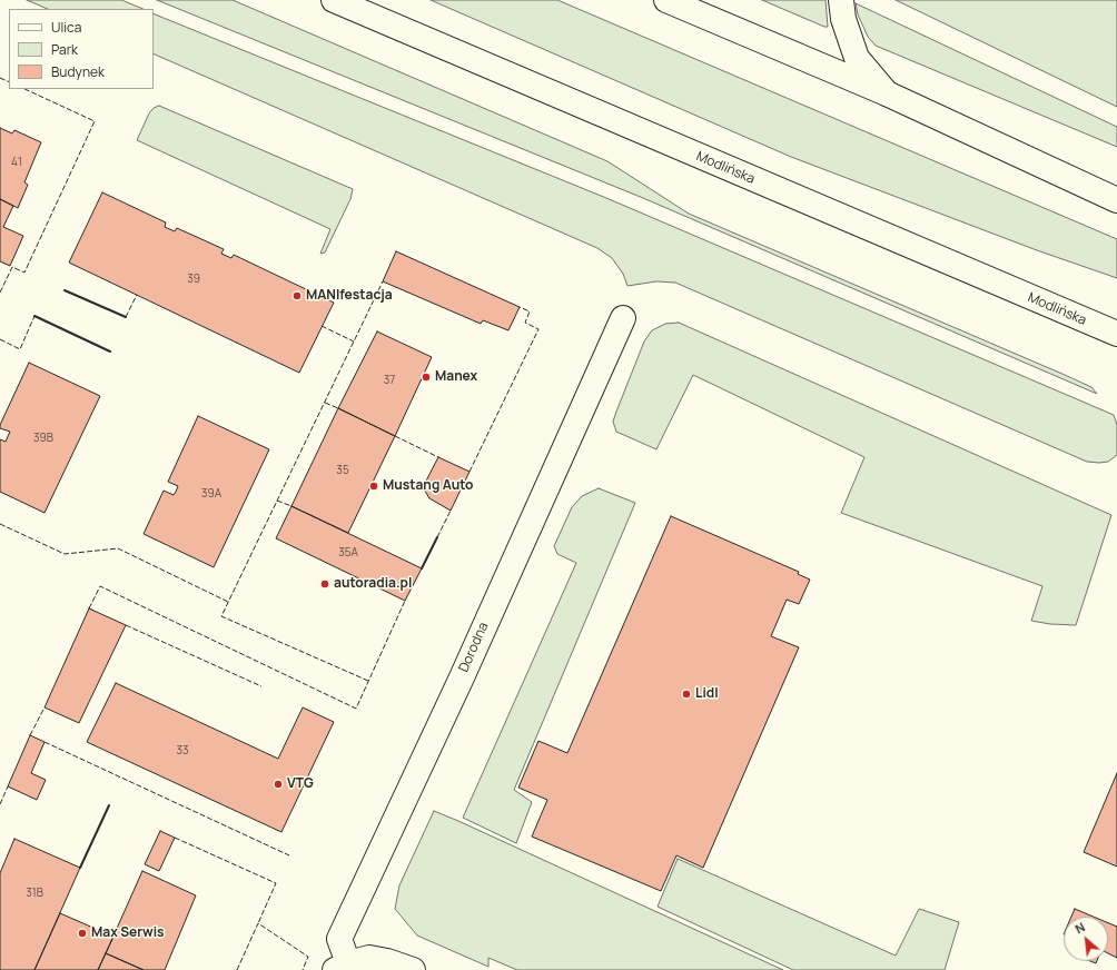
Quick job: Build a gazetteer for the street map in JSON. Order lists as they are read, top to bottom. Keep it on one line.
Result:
{"streets":{"main road":["Modlińska","Dorodna"]},"places":["MANIfestacja","Manex","Mustang Auto","autoradia.pl","Lidl","VTG","Max Serwis"],"house_numbers":["41","39","37","39B","35","39A","35A","33","31B"],"legend":["Ulica","Park","Budynek"],"north":"top left"}
